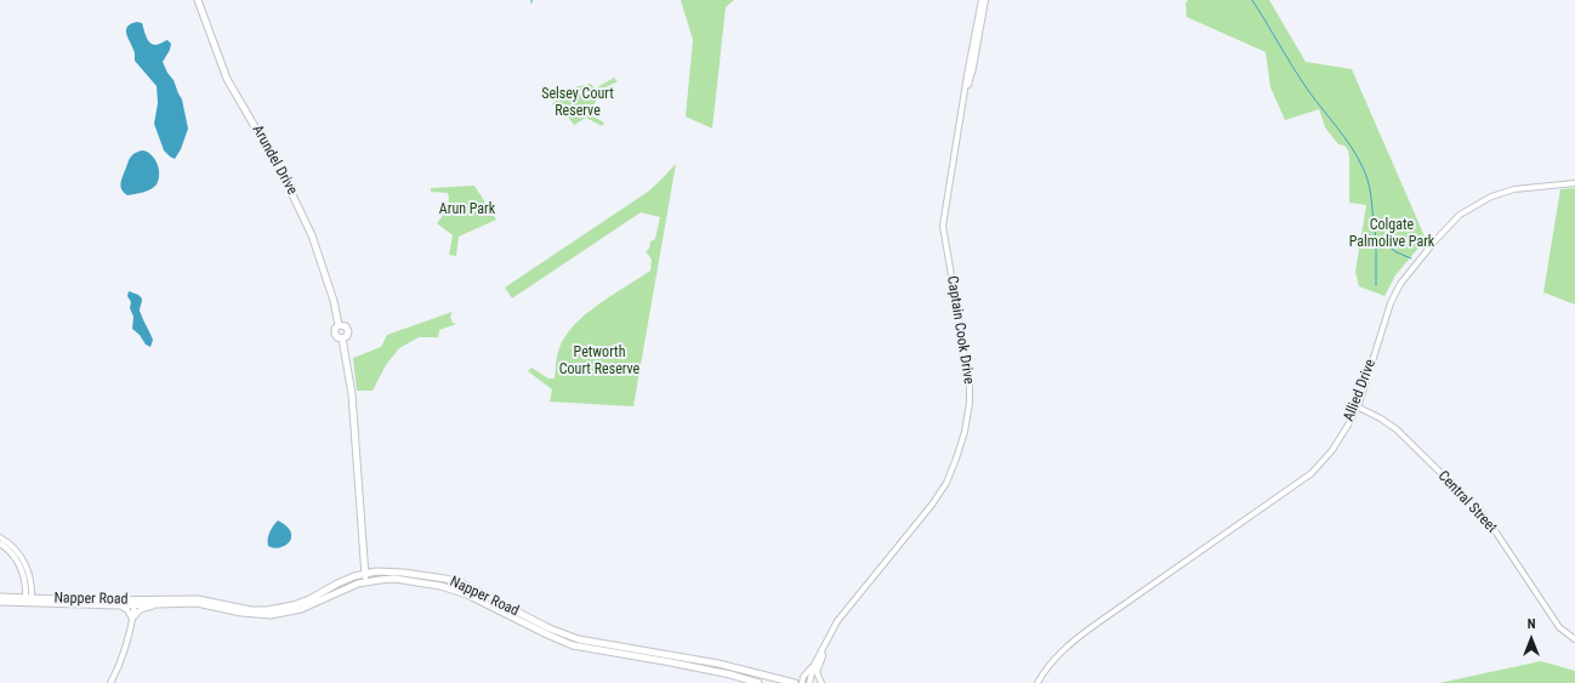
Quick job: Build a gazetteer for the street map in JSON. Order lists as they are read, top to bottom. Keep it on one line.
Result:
{"streets":{"main road":["Arundel Drive","Napper Road"],"street":["Captain Cook Drive","Allied Drive","Central Street"]},"crossings":[["Arundel Drive","Napper Road"],["Allied Drive","Central Street"]],"parks":["Selsey Court Reserve","Arun Park","Colgate Palmolive Park","Petworth Court Reserve"],"north":"top"}
